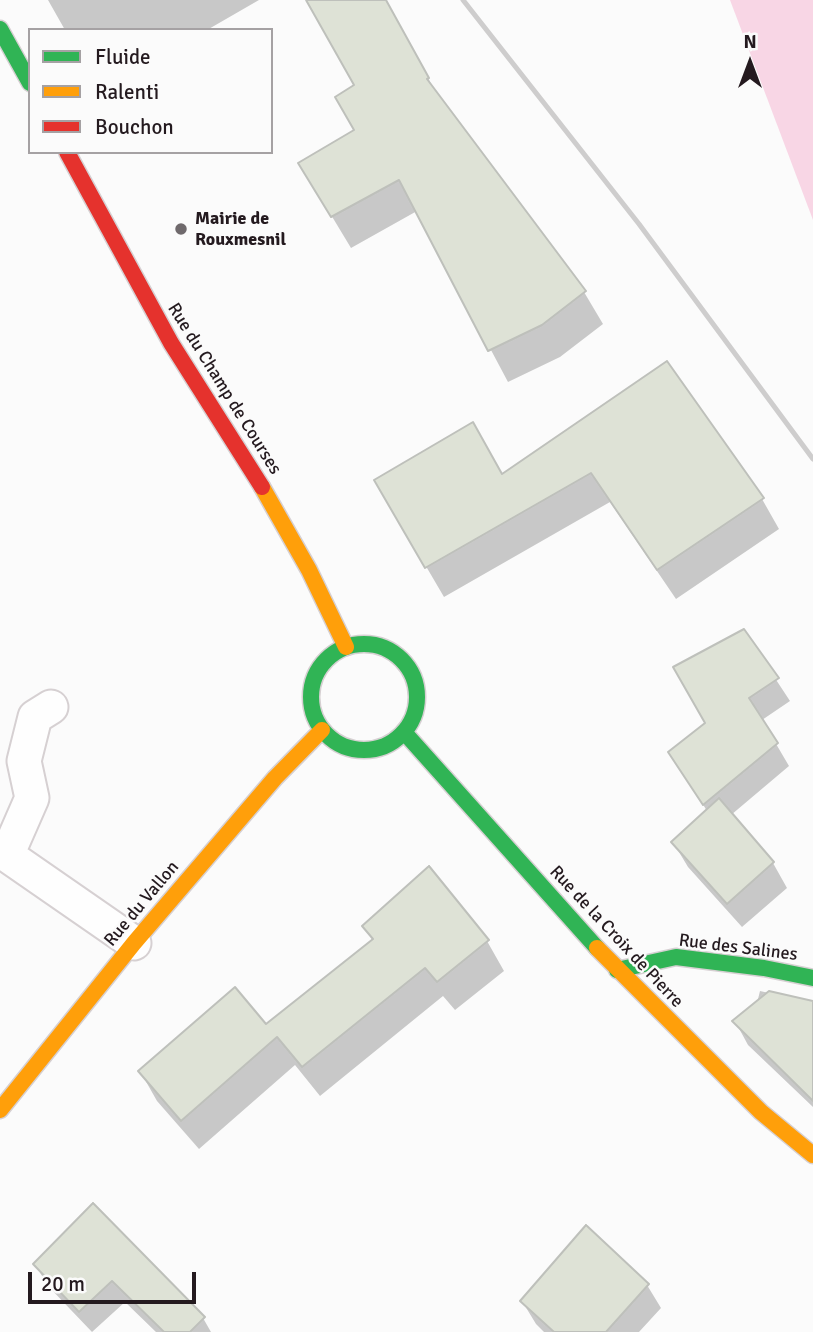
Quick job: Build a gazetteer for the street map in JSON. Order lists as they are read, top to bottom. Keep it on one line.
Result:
{"streets":{"main road":["Rue du Champ de Courses","Rue du Vallon","Rue de la Croix de Pierre","Rue des Salines"]},"crossings":[["Rue du Champ de Courses","Rue du Vallon"],["Rue du Champ de Courses","Rue de la Croix de Pierre"],["Rue du Vallon","Rue de la Croix de Pierre"],["Rue de la Croix de Pierre","Rue des Salines"]],"places":["Mairie de Rouxmesnil"],"legend":["Fluide","Ralenti","Bouchon"],"scale_bar":"20 m","north":"top"}
